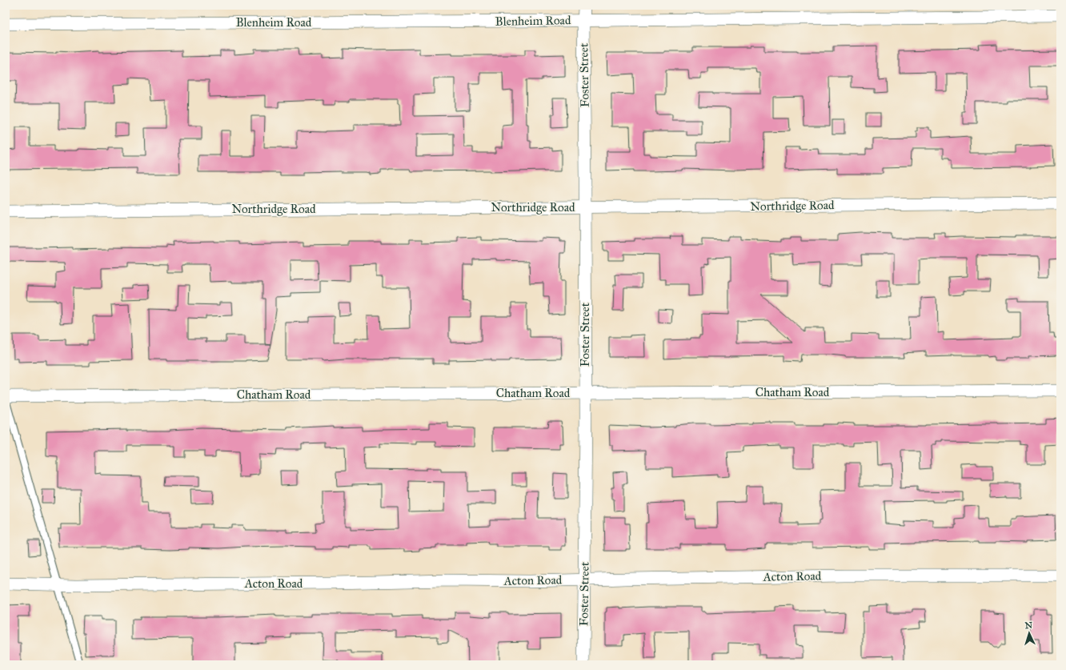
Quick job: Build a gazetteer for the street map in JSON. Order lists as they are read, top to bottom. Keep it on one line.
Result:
{"streets":{"street":["Blenheim Road","Foster Street","Northridge Road","Chatham Road","Acton Road"]},"crossings":[["Blenheim Road","Foster Street"],["Foster Street","Northridge Road"],["Foster Street","Chatham Road"],["Foster Street","Acton Road"]],"north":"top"}
